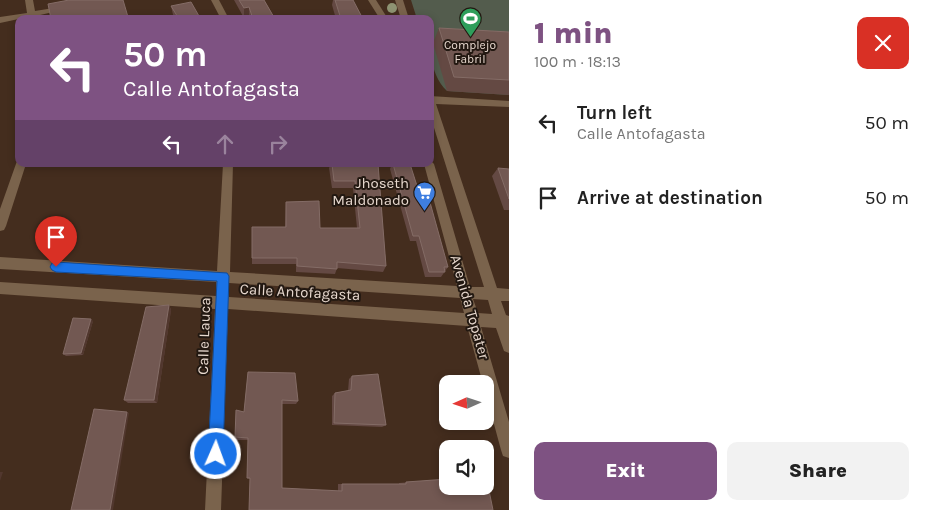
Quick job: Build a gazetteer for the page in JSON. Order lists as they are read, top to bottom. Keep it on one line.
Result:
{"streets":{"street":["Calle Antofagasta","Avenida Topater","Calle Lauca"]},"crossings":[["Calle Antofagasta","Avenida Topater"],["Calle Antofagasta","Calle Lauca"]],"places":{"sports":["Complejo Fabril"],"supermarket":["Jhoseth Maldonado"]},"north":"left","page":{"heading":["1 min","100 m · 18:13"],"turn":["50 m","Calle Antofagasta"],"list":[{"name":"Turn left","note":"Calle Antofagasta","value":"50 m"},{"name":"Arrive at destination","value":"50 m"}],"buttons":["Exit","Share"]}}
